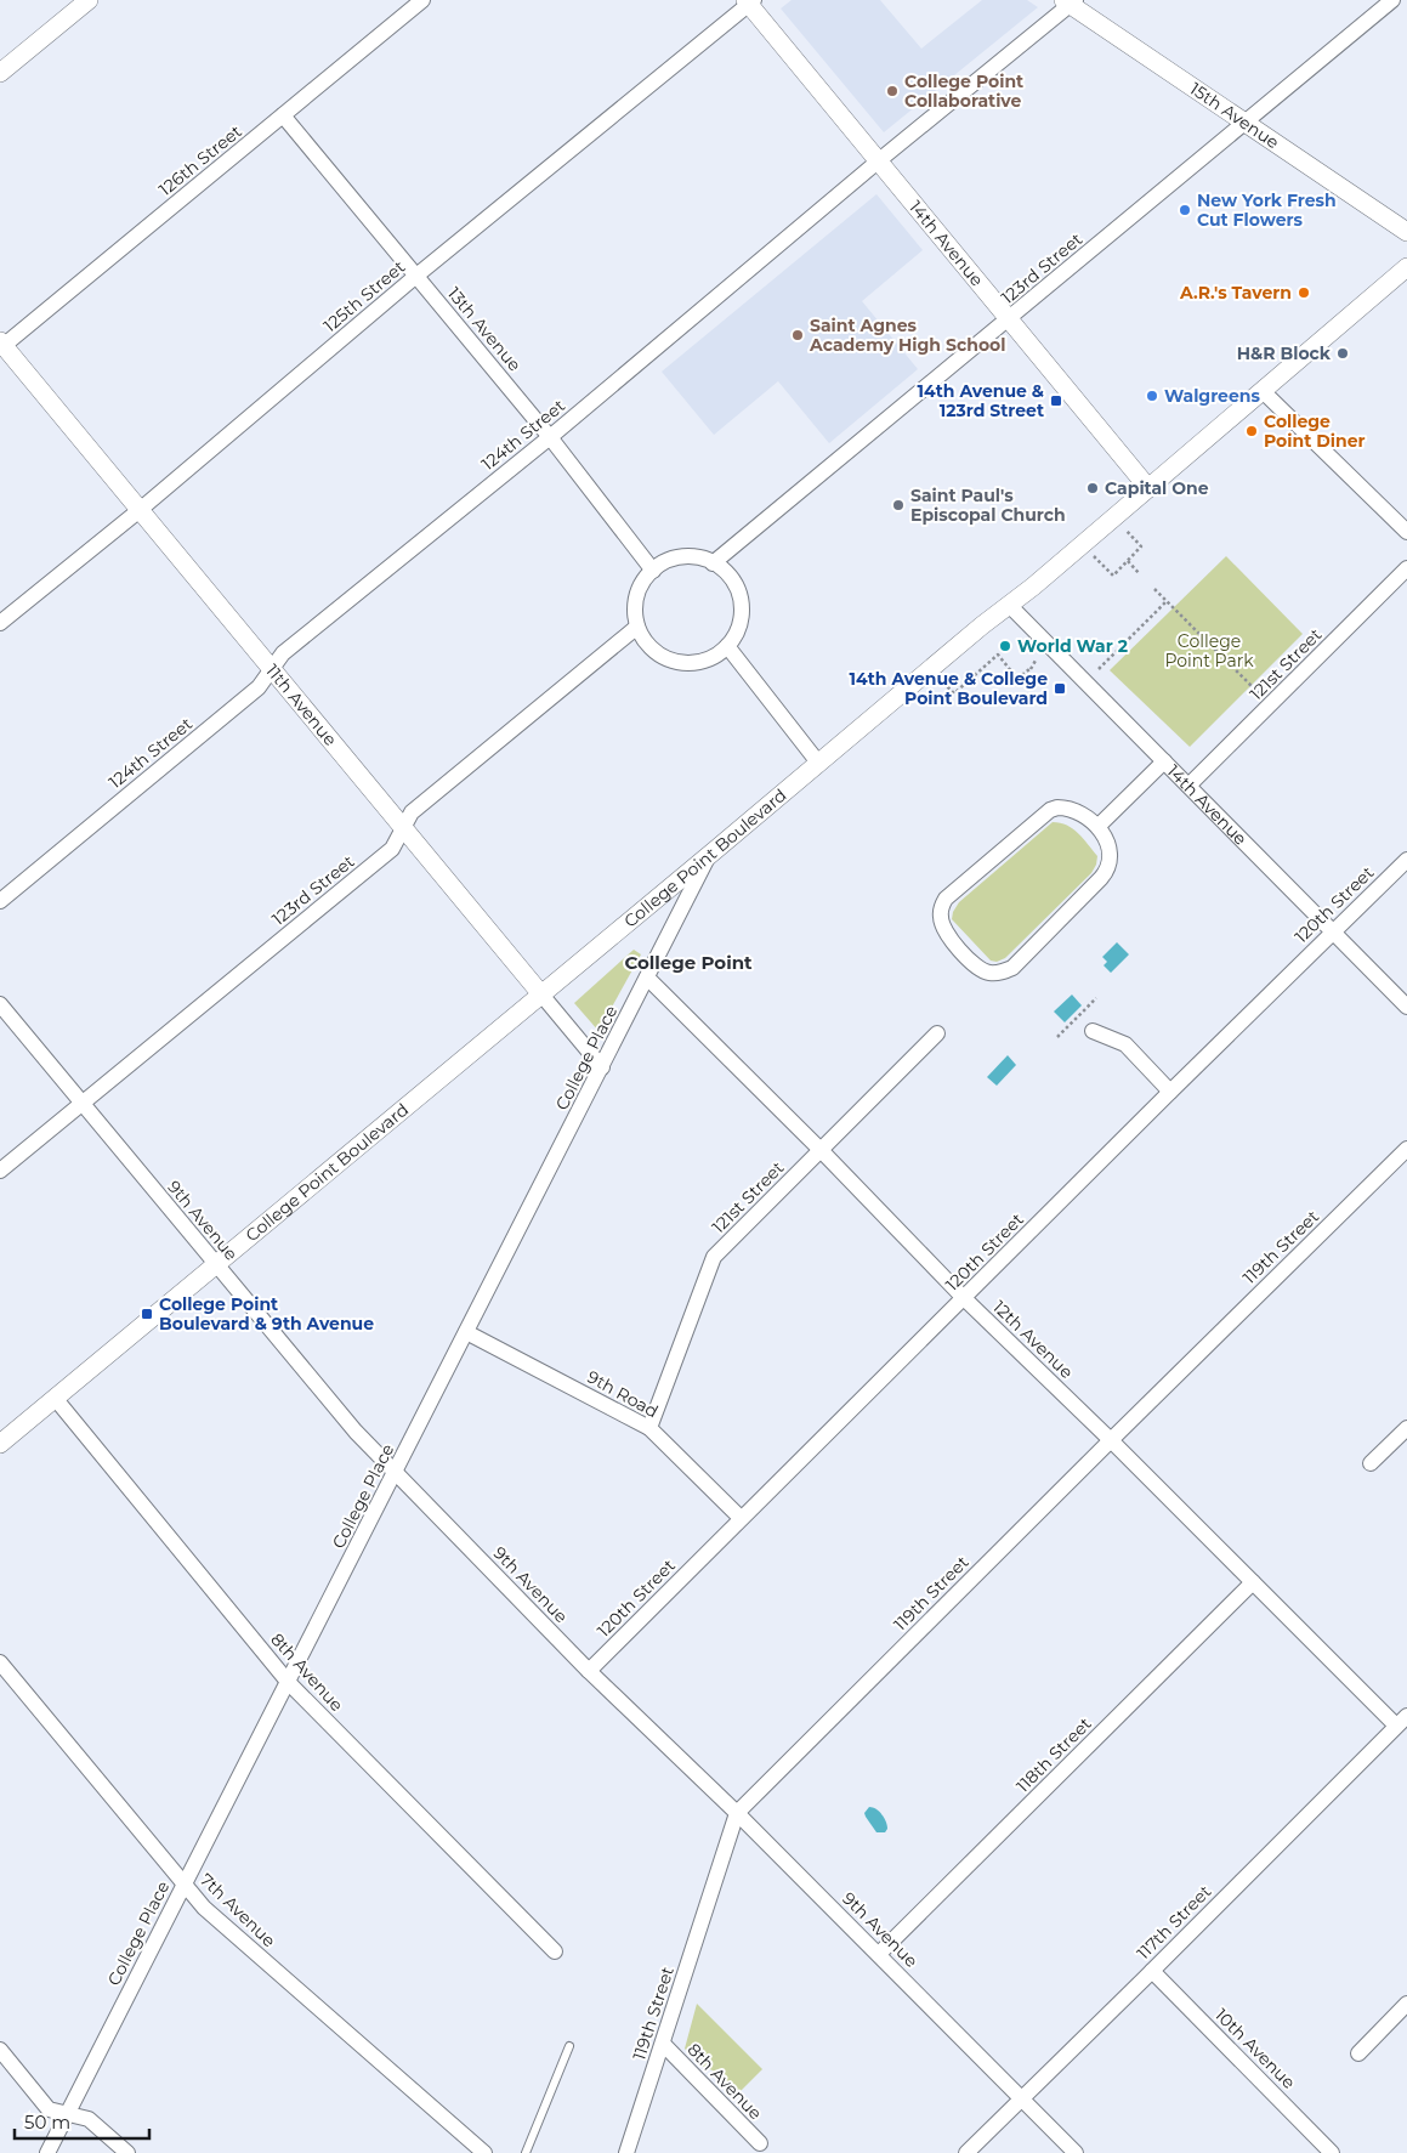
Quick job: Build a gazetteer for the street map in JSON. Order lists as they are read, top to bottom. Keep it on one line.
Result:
{"streets":{"street":["15th Avenue","126th Street","14th Avenue","123rd Street","125th Street","13th Avenue","124th Street","121st Street","11th Avenue","College Point Boulevard","120th Street","College Place","9th Avenue","119th Street","12th Avenue","9th Road","8th Avenue","118th Street","7th Avenue","117th Street","10th Avenue"]},"crossings":[["15th Avenue","123rd Street"],["15th Avenue","124th Street"],["126th Street","13th Avenue"],["126th Street","11th Avenue"],["14th Avenue","123rd Street"],["14th Avenue","125th Street"],["14th Avenue","124th Street"],["14th Avenue","121st Street"],["14th Avenue","College Point Boulevard"],["14th Avenue","120th Street"],["123rd Street","13th Avenue"],["123rd Street","11th Avenue"],["123rd Street","9th Avenue"],["125th Street","13th Avenue"],["125th Street","11th Avenue"],["13th Avenue","124th Street"],["124th Street","11th Avenue"],["121st Street","12th Avenue"],["121st Street","9th Road"],["11th Avenue","College Point Boulevard"],["11th Avenue","College Place"],["College Point Boulevard","College Place"],["College Point Boulevard","9th Avenue"],["College Point Boulevard","8th Avenue"],["120th Street","9th Avenue"],["120th Street","12th Avenue"],["120th Street","9th Road"],["College Place","9th Avenue"],["College Place","12th Avenue"],["College Place","9th Road"],["College Place","8th Avenue"],["College Place","7th Avenue"],["9th Avenue","119th Street"],["9th Avenue","118th Street"],["9th Avenue","117th Street"],["119th Street","12th Avenue"],["119th Street","8th Avenue"],["12th Avenue","118th Street"],["12th Avenue","117th Street"],["117th Street","10th Avenue"]],"districts":["College Point"],"parks":["College Point Park"],"places":{"other":["College Point Collaborative","New York Fresh Cut Flowers","A.R.'s Tavern","Saint Agnes Academy High School","H&R Block","Walgreens","College Point Diner","Capital One","Saint Paul's Episcopal Church","World War 2"],"transit":["14th Avenue & 123rd Street","14th Avenue & College Point Boulevard","College Point Boulevard & 9th Avenue"]},"scale_bar":"50 m"}
